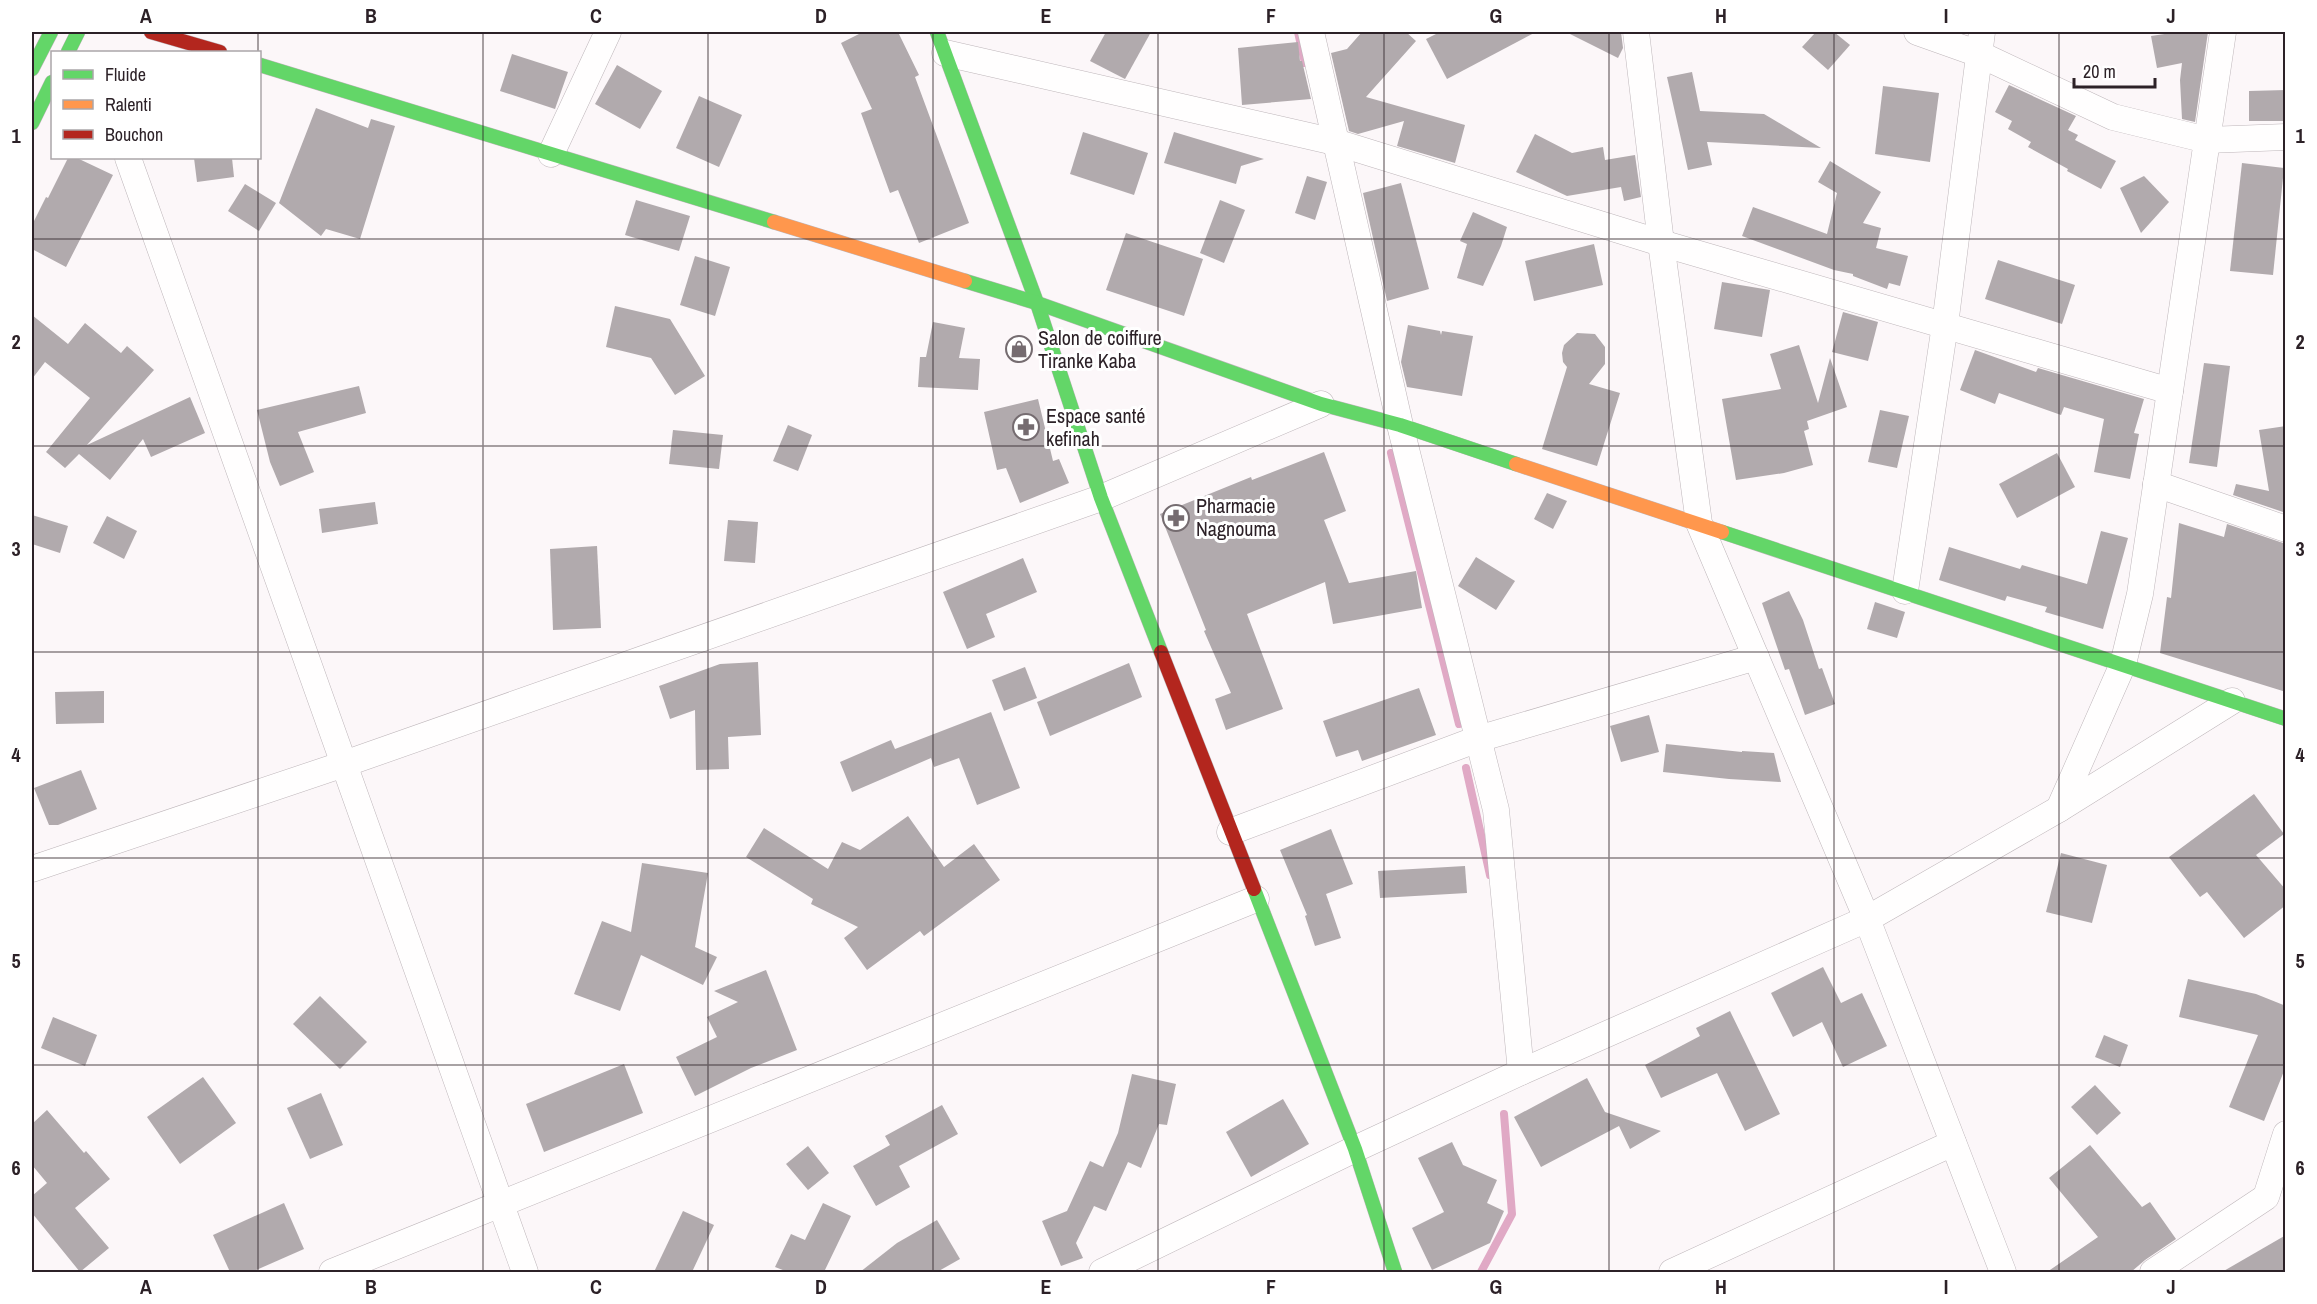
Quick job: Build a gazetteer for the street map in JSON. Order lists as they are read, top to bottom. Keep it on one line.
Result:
{"places":{"shop":["Salon de coiffure Tiranke Kaba"],"pharmacy":["Espace santé kefinah","Pharmacie Nagnouma"]},"legend":["Fluide","Ralenti","Bouchon"],"scale_bar":"20 m","grid":{"columns":["A","B","C","D","E","F","G","H","I","J"],"rows":["1","2","3","4","5","6"]}}
